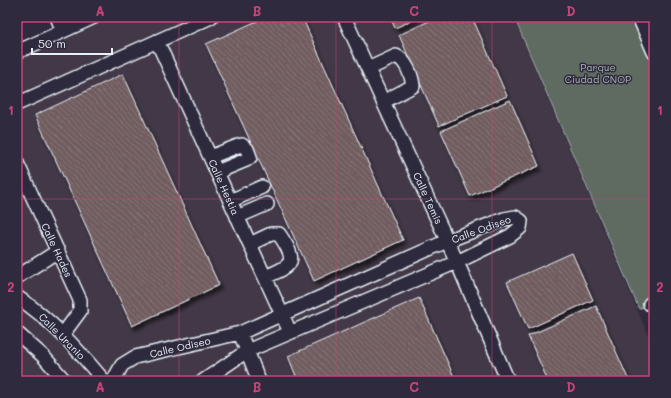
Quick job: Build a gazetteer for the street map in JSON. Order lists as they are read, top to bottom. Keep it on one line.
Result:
{"streets":{"street":["Calle Hestia","Calle Temis","Calle Odiseo","Calle Hades","Calle Uranio"]},"crossings":[["Calle Hestia","Calle Odiseo"],["Calle Temis","Calle Odiseo"],["Calle Hades","Calle Uranio"]],"parks":["Parque Ciudad CNOP"],"scale_bar":"50 m","grid":{"columns":["A","B","C","D"],"rows":["1","2"]}}
